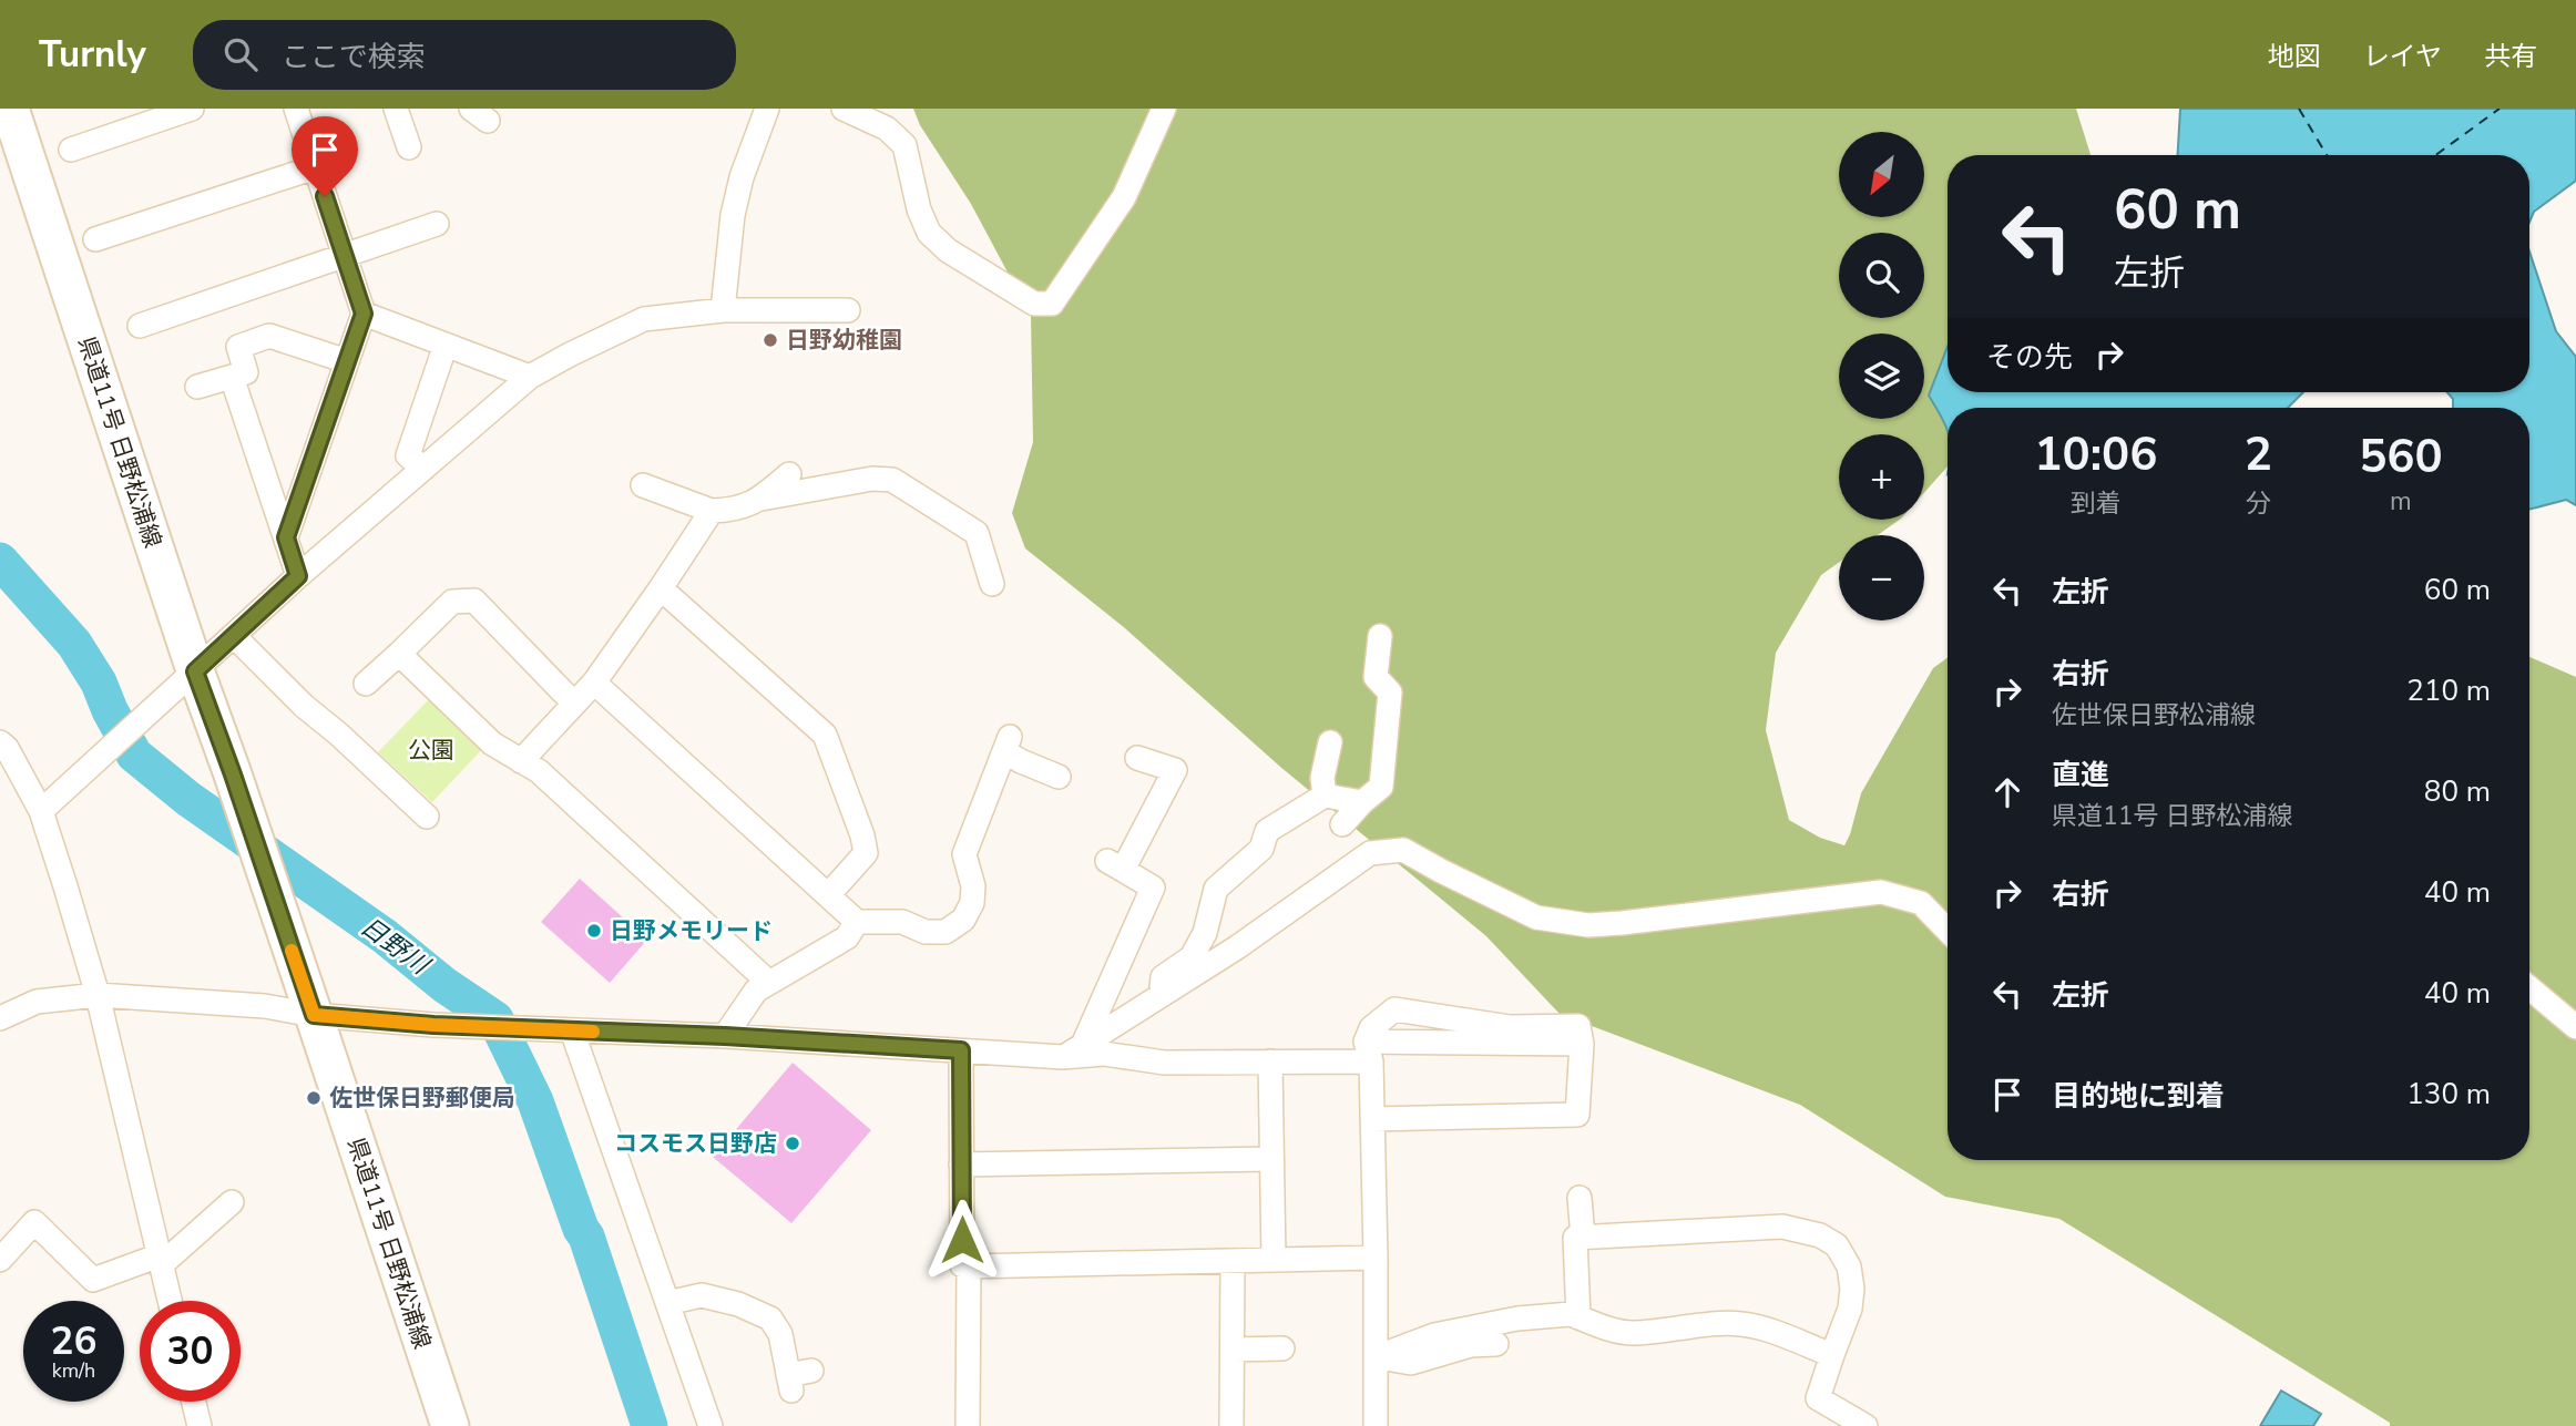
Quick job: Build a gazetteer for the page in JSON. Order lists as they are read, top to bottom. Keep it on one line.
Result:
{"streets":{"main road":["県道11号 日野松浦線"]},"water":["日野川"],"parks":["公園"],"places":["日野幼稚園","日野メモリード","佐世保日野郵便局","コスモス日野店"],"north":"bottom left","page":{"header":"Turnly","search":"ここで検索","nav":["地図","レイヤ","共有"],"map_buttons":["+","−"],"turn":["60 m","左折"],"then":"その先","eta":["10:06","到着","2","分","560","m"],"list":[{"name":"左折","value":"60 m"},{"name":"右折","note":"佐世保日野松浦線","value":"210 m"},{"name":"直進","note":"県道11号 日野松浦線","value":"80 m"},{"name":"右折","value":"40 m"},{"name":"左折","value":"40 m"},{"name":"目的地に到着","value":"130 m"}],"speed":"26 km/h","limit":"30"}}
